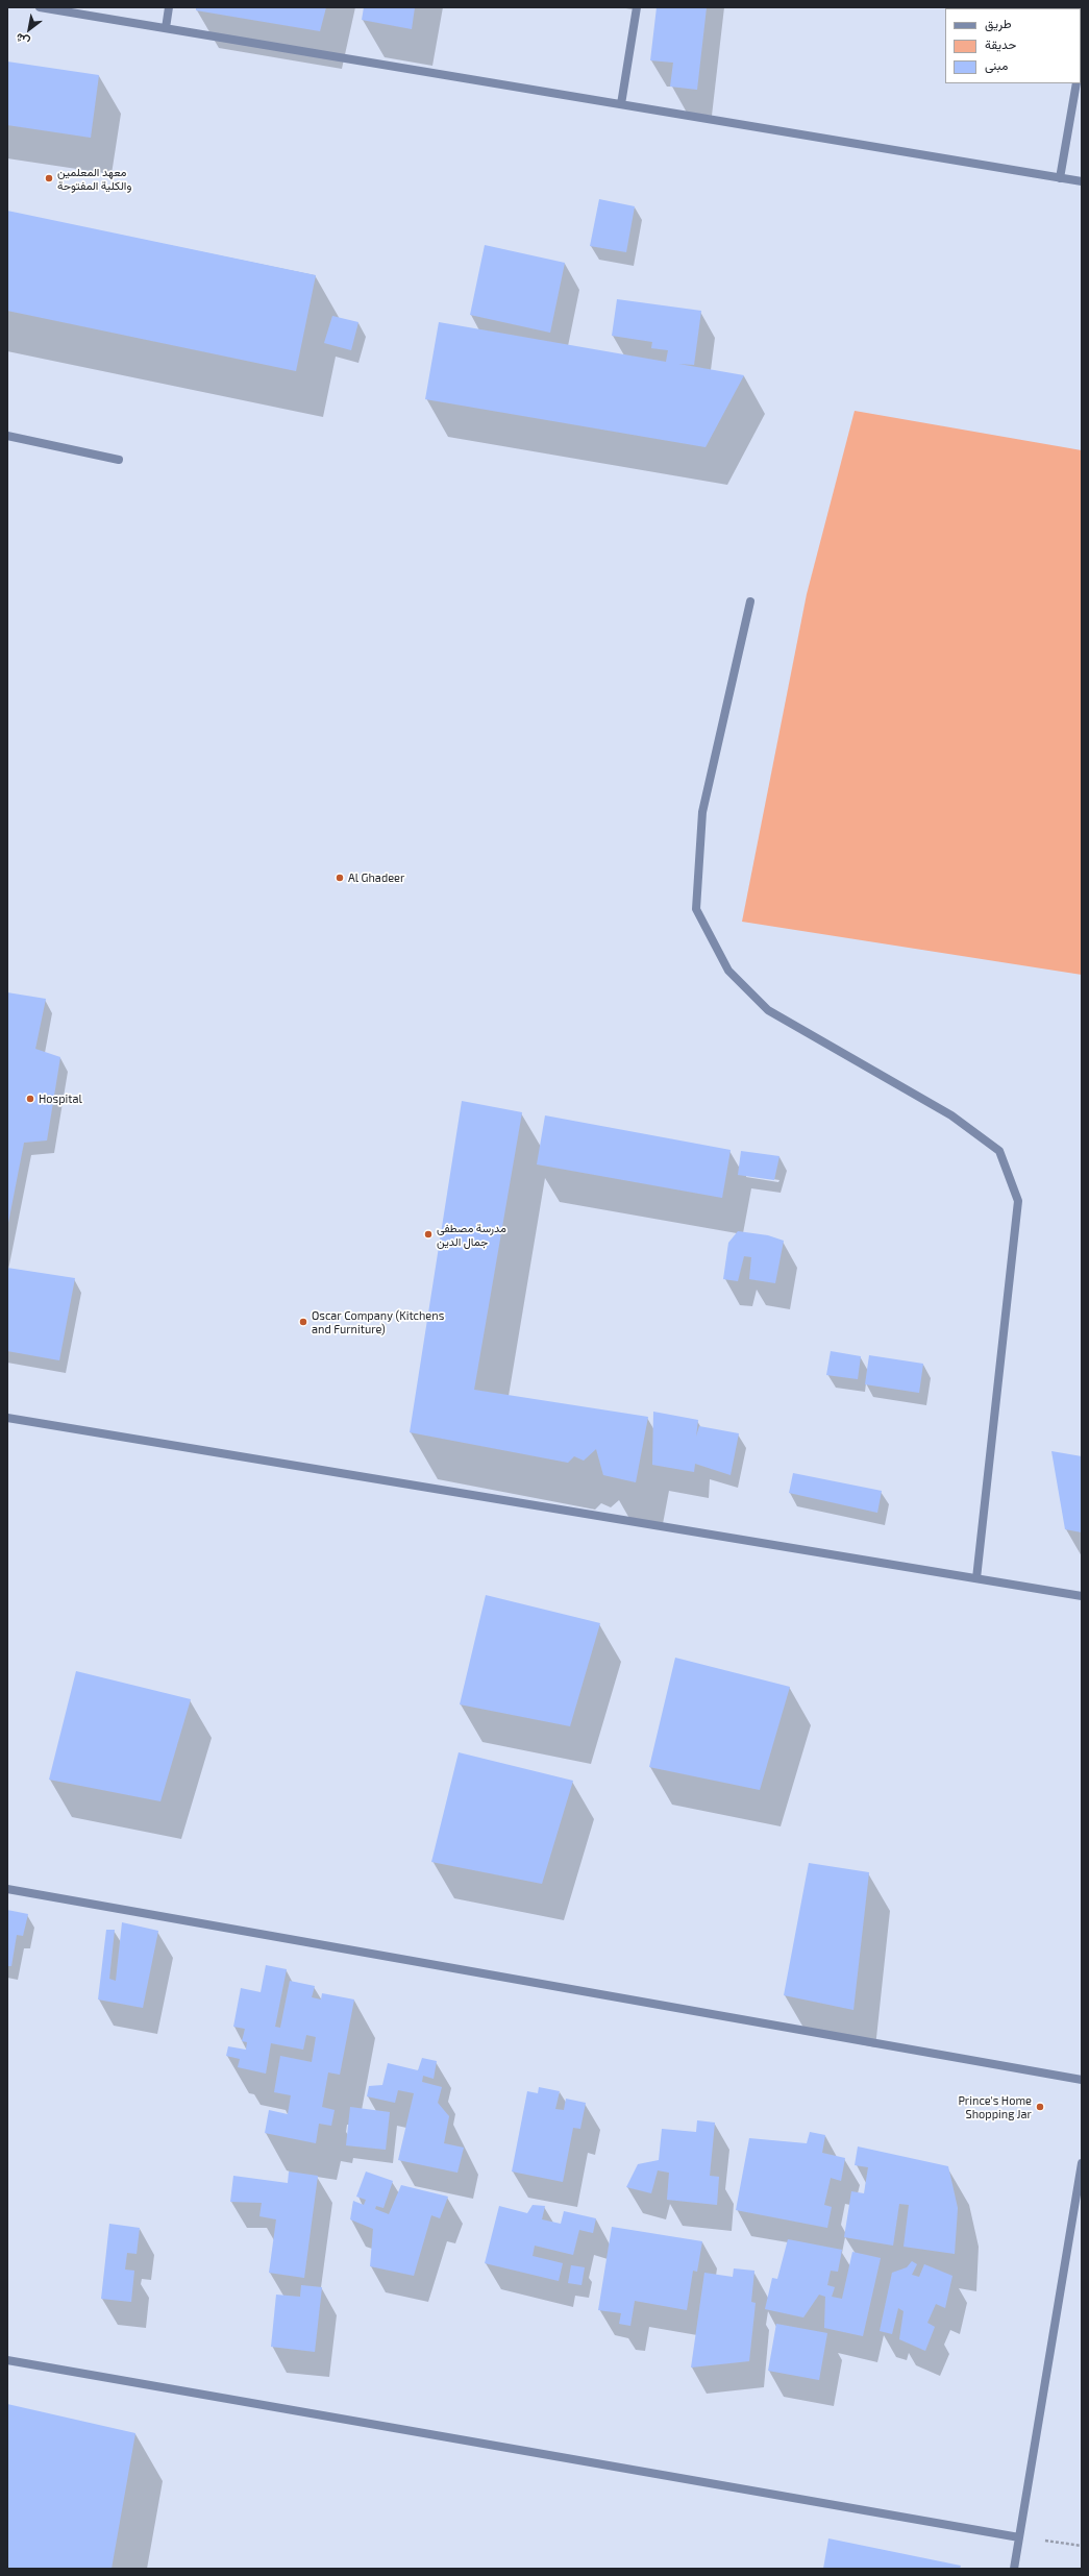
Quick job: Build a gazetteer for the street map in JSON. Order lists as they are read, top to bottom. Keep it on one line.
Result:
{"places":["معهد المعلمين والكلية المفتوحة","Al Ghadeer","Hospital","مدرسة مصطفى جمال الدين","Oscar Company (Kitchens and Furniture)","Prince's Home Shopping Jar"],"legend":["طريق","حديقة","مبنى"],"north":"bottom left"}
